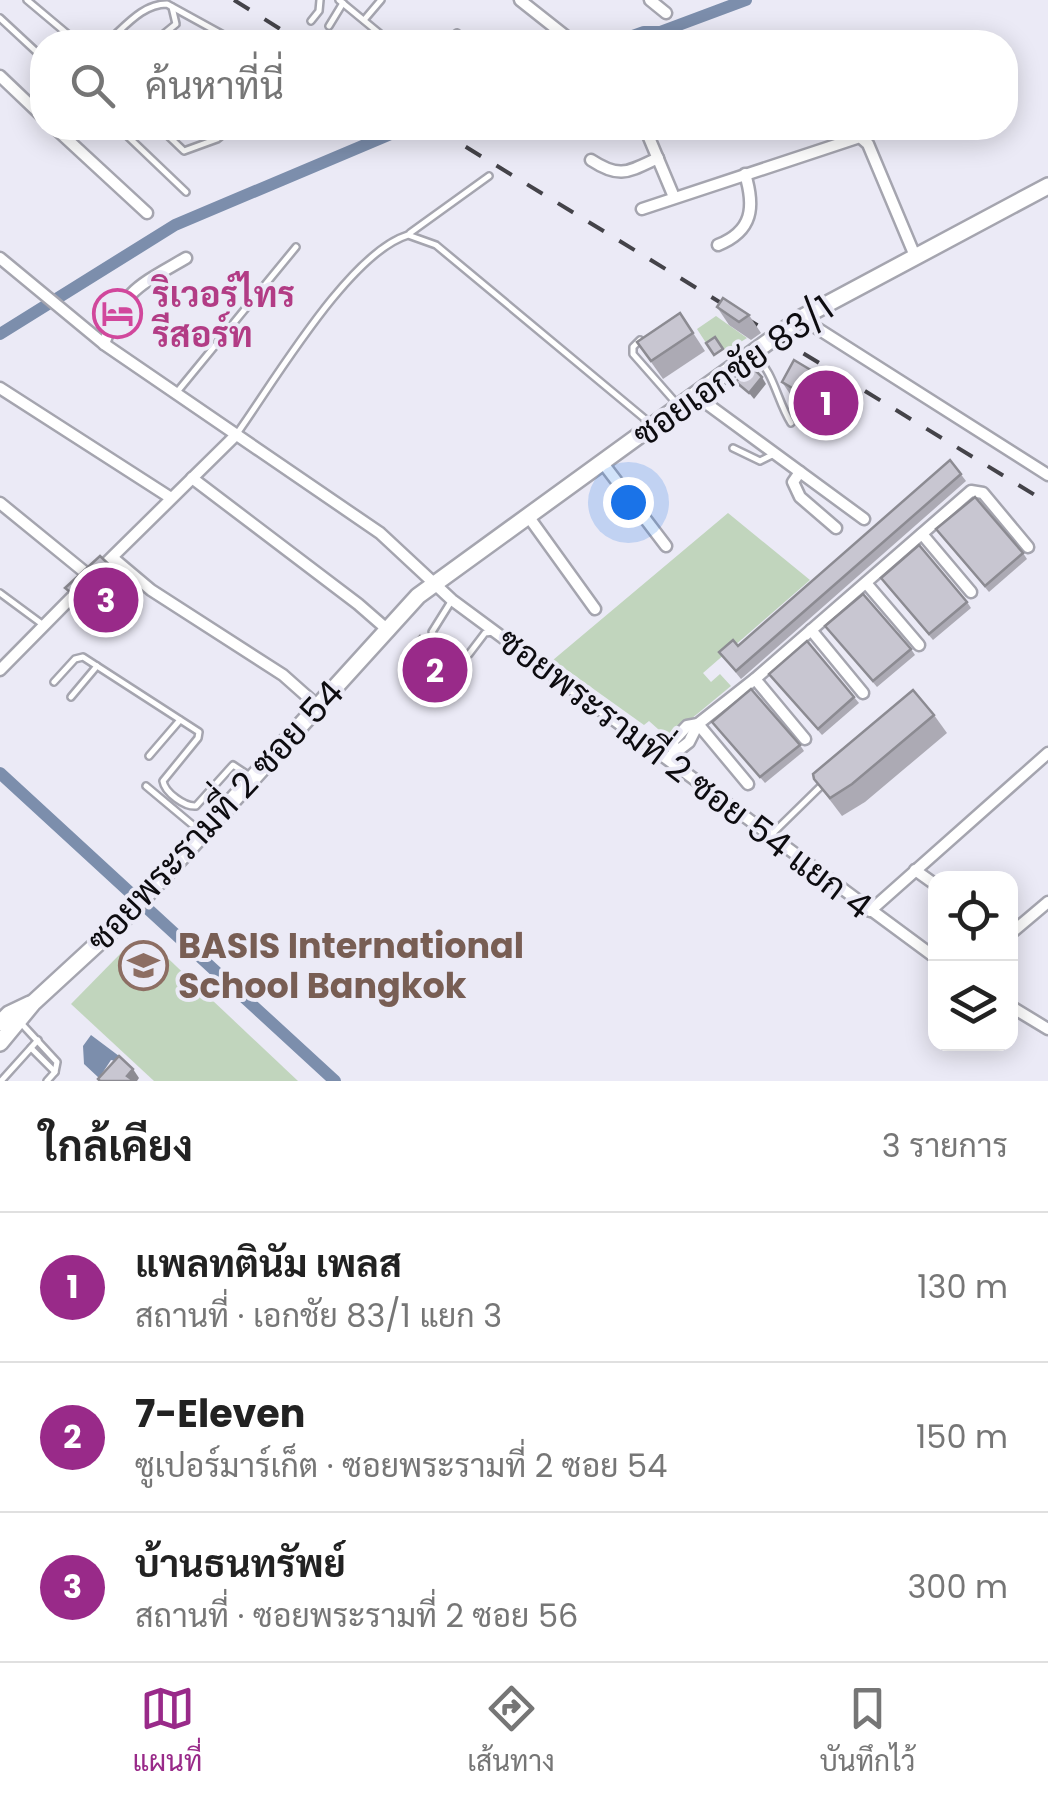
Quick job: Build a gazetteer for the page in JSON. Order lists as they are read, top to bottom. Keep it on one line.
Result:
{"streets":{"street":["ซอยเอกชัย 83/1","ซอยพระรามที่ 2 ซอย 54 แยก 4","ซอยพระรามที่ 2 ซอย 54"]},"crossings":[["ซอยเอกชัย 83/1","ซอยพระรามที่ 2 ซอย 54 แยก 4"],["ซอยเอกชัย 83/1","ซอยพระรามที่ 2 ซอย 54"],["ซอยพระรามที่ 2 ซอย 54 แยก 4","ซอยพระรามที่ 2 ซอย 54"]],"places":{"hotel":["ริเวอร์ไทร รีสอร์ท"],"school or university":["BASIS International School Bangkok"]},"page":{"search":"ค้นหาที่นี่","pins":["1","3","2"],"heading":["ใกล้เคียง","3 รายการ"],"list":[{"mark":"1","name":"แพลทตินัม เพลส","note":"สถานที่ · เอกชัย 83/1 แยก 3","value":"130 m"},{"mark":"2","name":"7-Eleven","note":"ซูเปอร์มาร์เก็ต · ซอยพระรามที่ 2 ซอย 54","value":"150 m"},{"mark":"3","name":"บ้านธนทรัพย์","note":"สถานที่ · ซอยพระรามที่ 2 ซอย 56","value":"300 m"}],"nav":["แผนที่","เส้นทาง","บันทึกไว้"]}}
